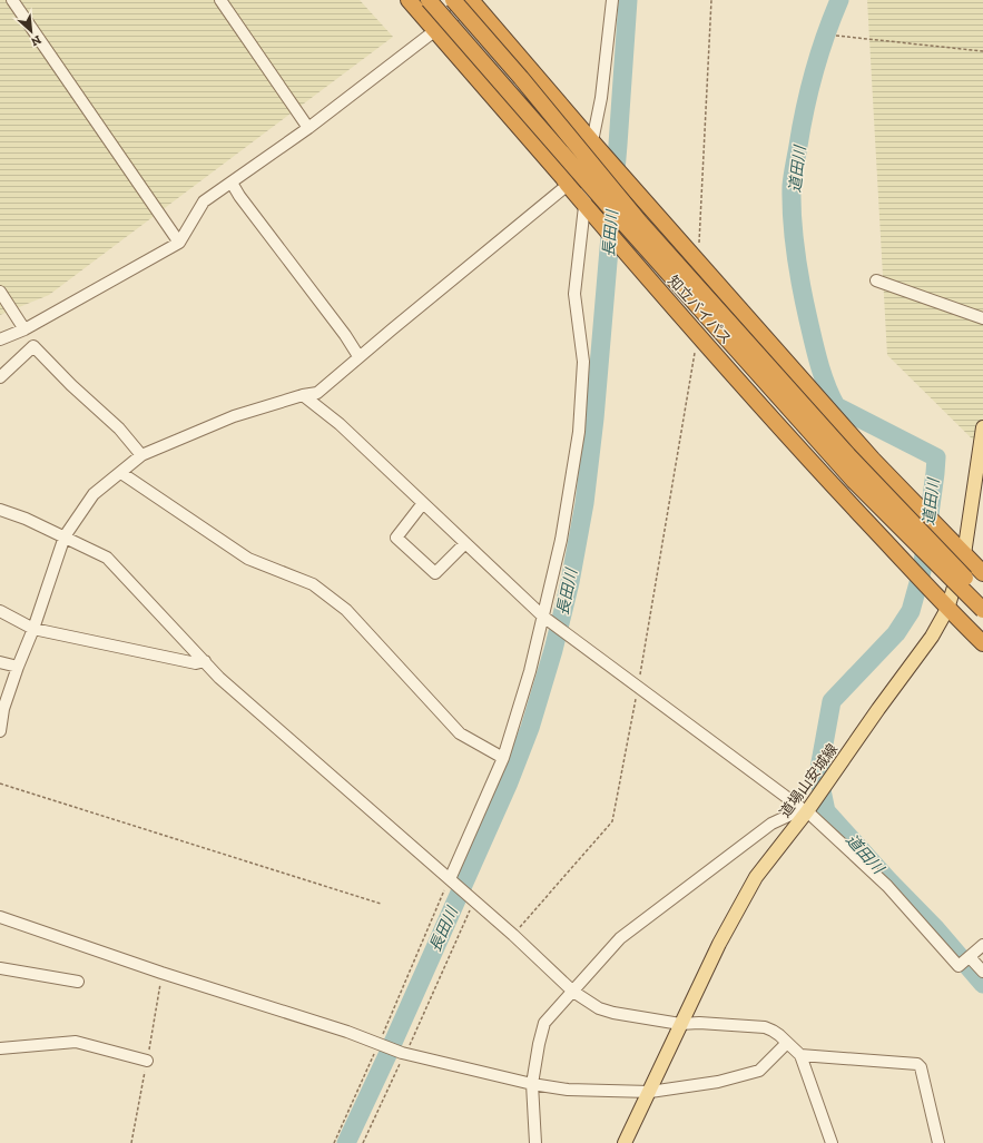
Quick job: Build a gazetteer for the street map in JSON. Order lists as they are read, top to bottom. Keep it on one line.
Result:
{"streets":{"highway":["知立バイパス"],"main road":["道場山安城線"]},"water":["道田川","長田川"],"north":"bottom right"}
